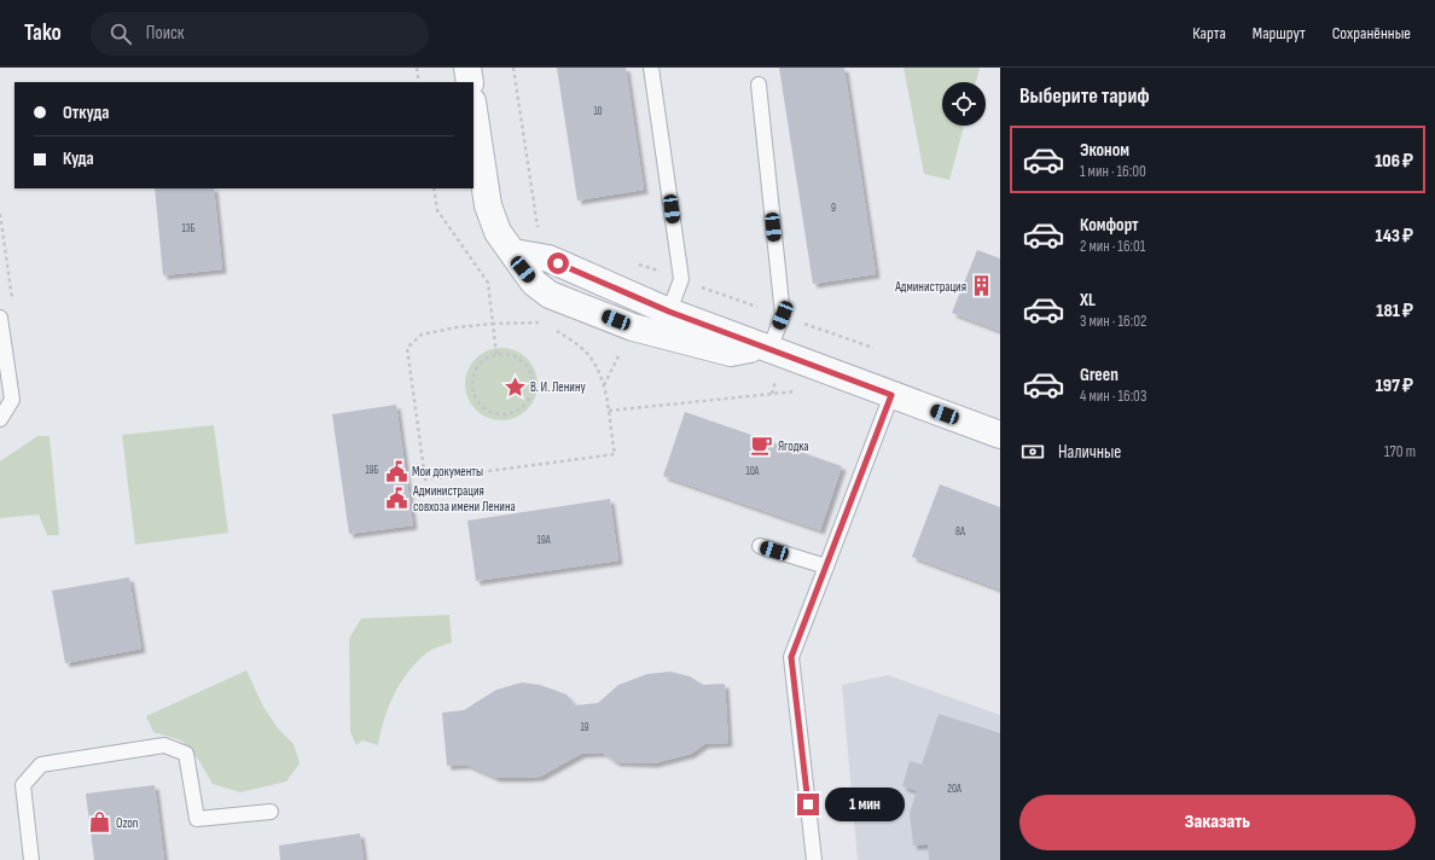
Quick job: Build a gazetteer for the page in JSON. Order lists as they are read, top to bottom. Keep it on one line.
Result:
{"places":{"building":["Администрация"],"place":["В. И. Ленину"],"cafe":["Ягодка"],"public building":["Мои документы","Администрация совхоза имени Ленина"],"shop":["Ozon"]},"house_numbers":["10","9","13Б","19Б","10А","8А","19А","19","20А"],"page":{"header":"Tako","search":"Поиск","nav":["Карта","Маршрут","Сохранённые"],"heading":"Выберите тариф","banner":["Откуда","Куда"],"list":[{"name":"Эконом","note":"1 мин · 16:00","value":"106 ₽"},{"name":"Комфорт","note":"2 мин · 16:01","value":"143 ₽"},{"name":"XL","note":"3 мин · 16:02","value":"181 ₽"},{"name":"Green","note":"4 мин · 16:03","value":"197 ₽"}],"pay":["Наличные","170 m"],"buttons":"Заказать","bubble":"1 мин"}}
